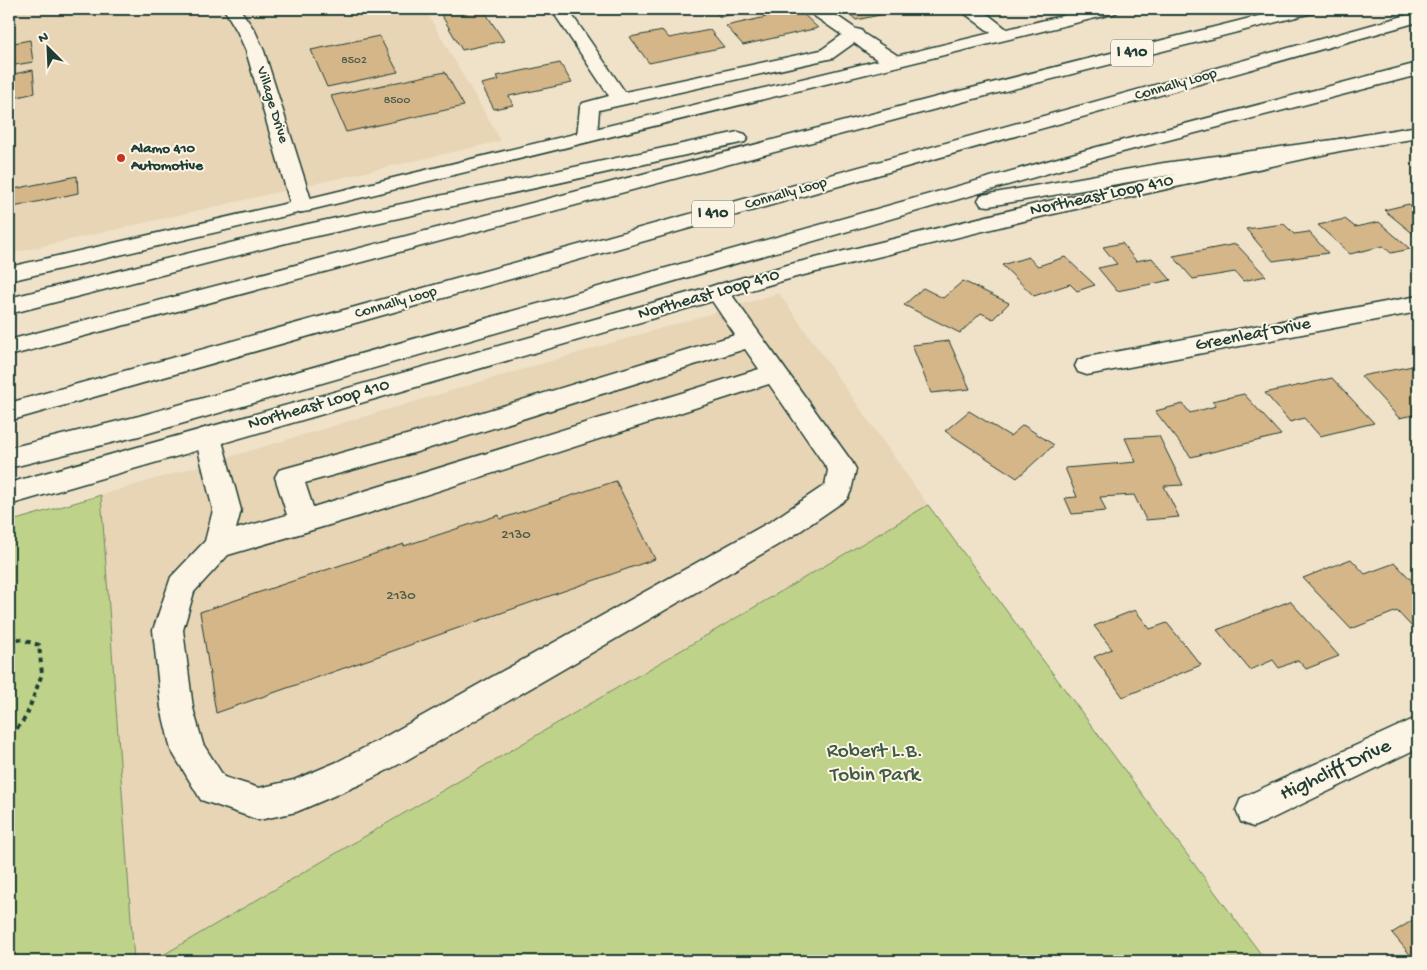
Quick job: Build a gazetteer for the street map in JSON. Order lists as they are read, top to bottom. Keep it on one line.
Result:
{"streets":{"main road":["I 410","Connally Loop","Village Drive","Northeast Loop 410","Greenleaf Drive","Highcliff Drive"]},"parks":["Robert L.B. Tobin Park"],"places":["Alamo 410 Automotive"],"house_numbers":["8502","8500","2130","2130"],"north":"top left"}
